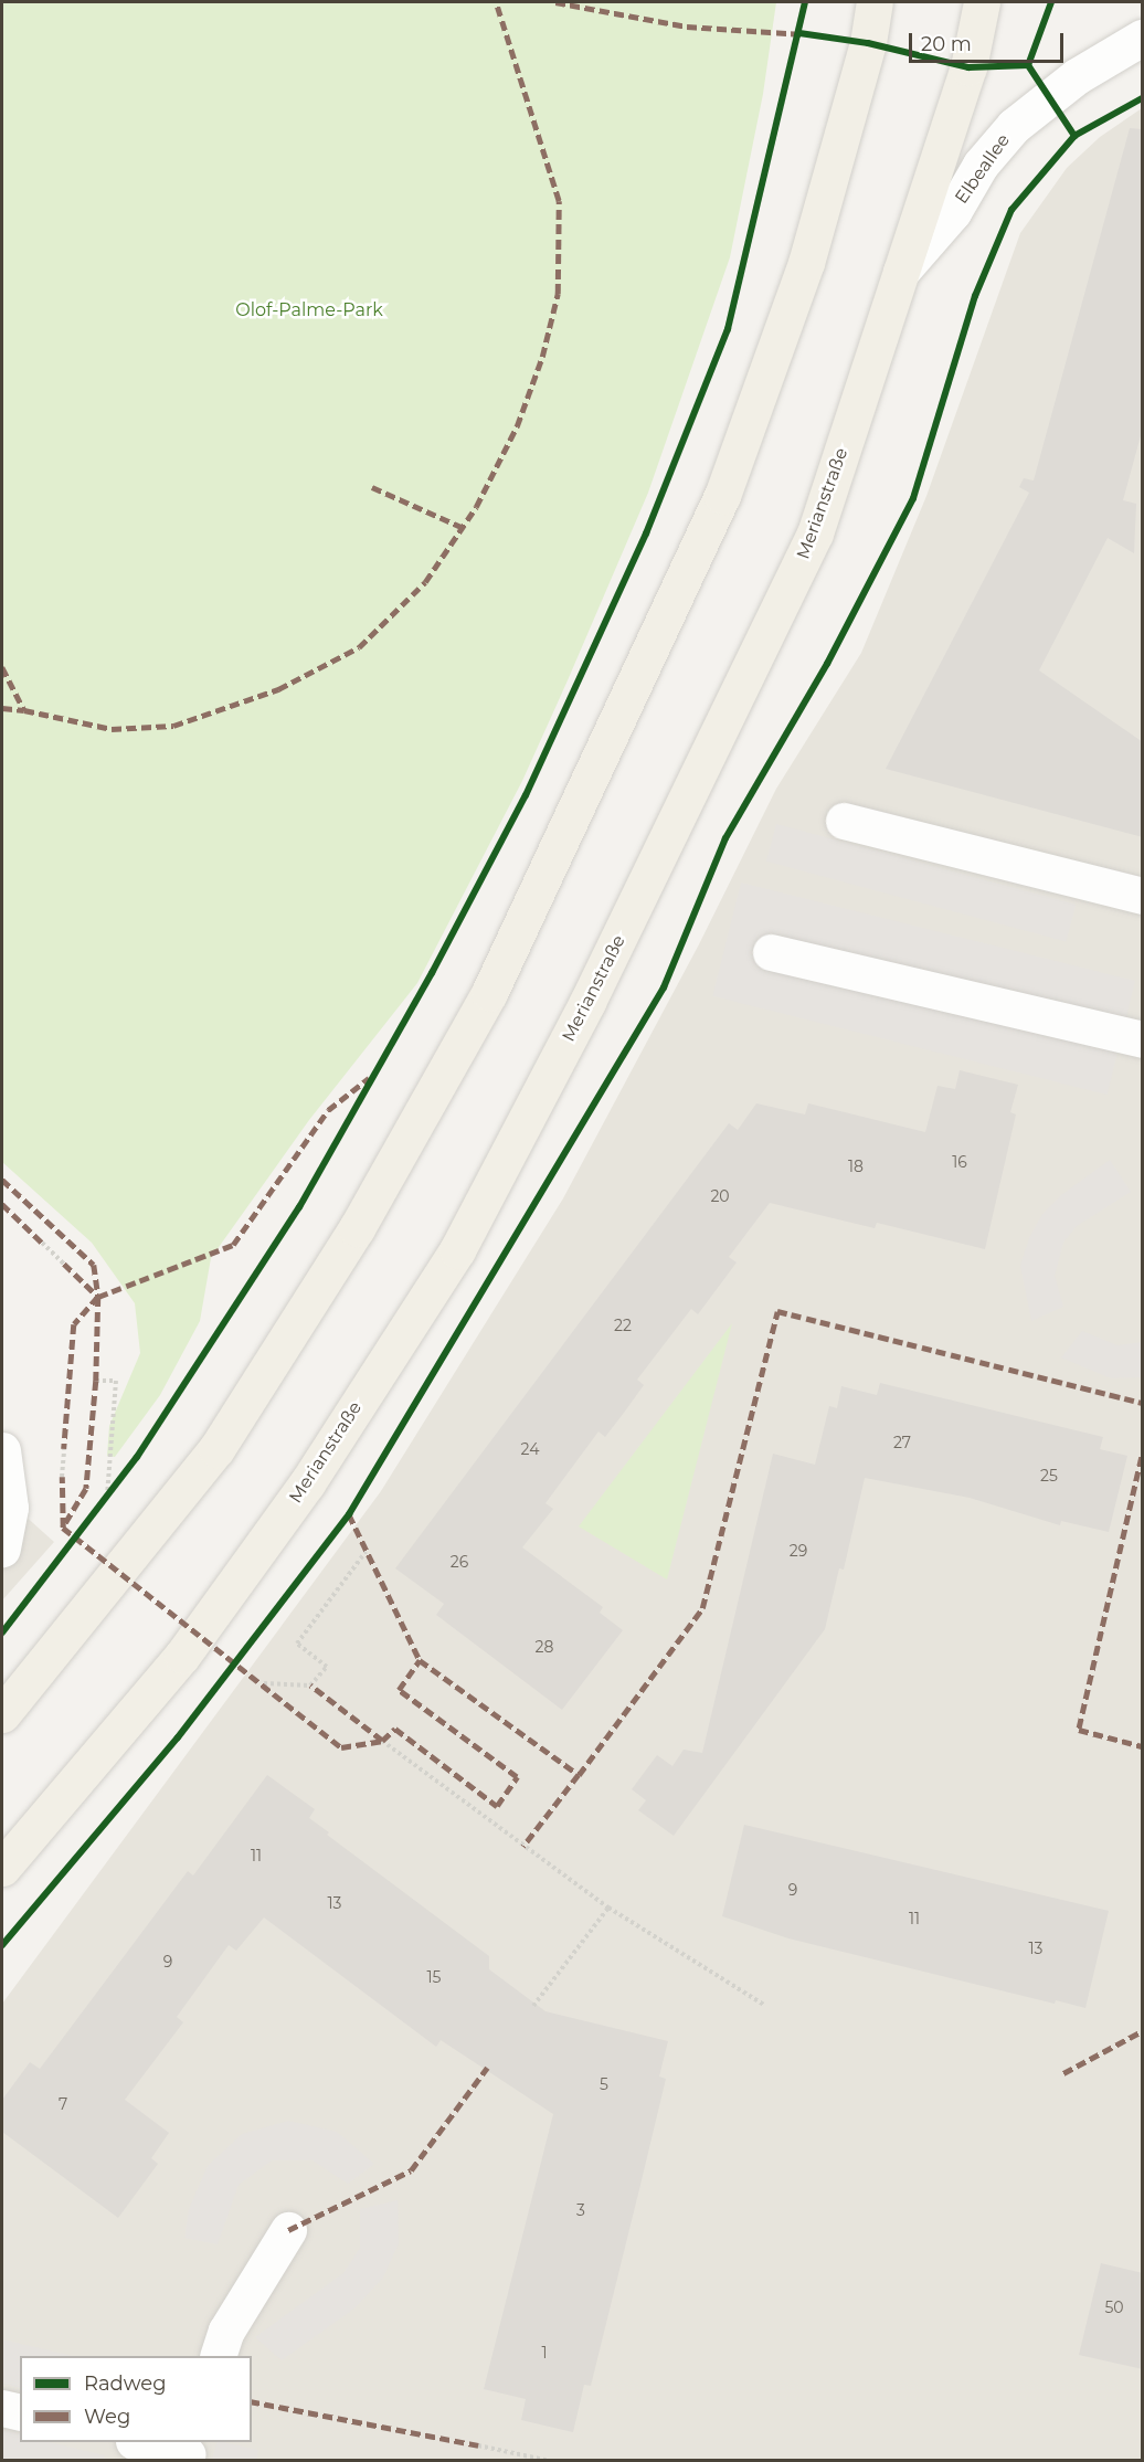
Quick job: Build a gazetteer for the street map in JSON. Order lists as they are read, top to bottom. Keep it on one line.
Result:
{"streets":{"main road":["Merianstraße"],"street":["Elbeallee"]},"crossings":[["Elbeallee","Merianstraße"]],"parks":["Olof-Palme-Park"],"house_numbers":["16","18","20","22","27","24","25","29","26","28","11","9","13","11","13","9","15","5","7","3","50","1"],"legend":["Radweg","Weg"],"scale_bar":"20 m"}
